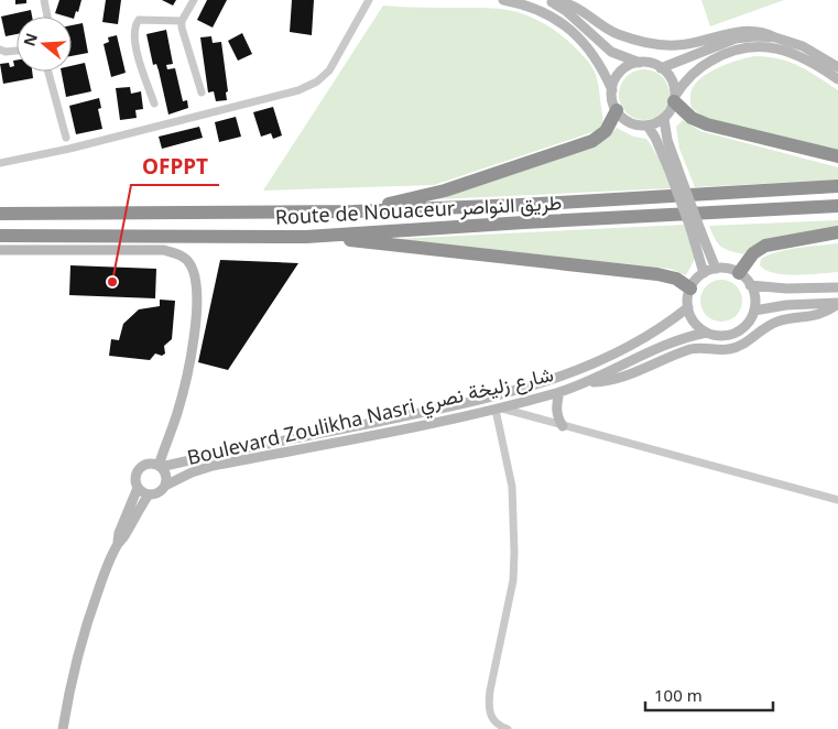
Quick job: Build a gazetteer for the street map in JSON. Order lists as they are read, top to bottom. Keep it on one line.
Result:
{"streets":{"highway":["Route de Nouaceur طريق النواصر"],"main road":["Boulevard Zoulikha Nasri شارع زليخة نصري"]},"places":["OFPPT"],"scale_bar":"100 m","north":"left"}
